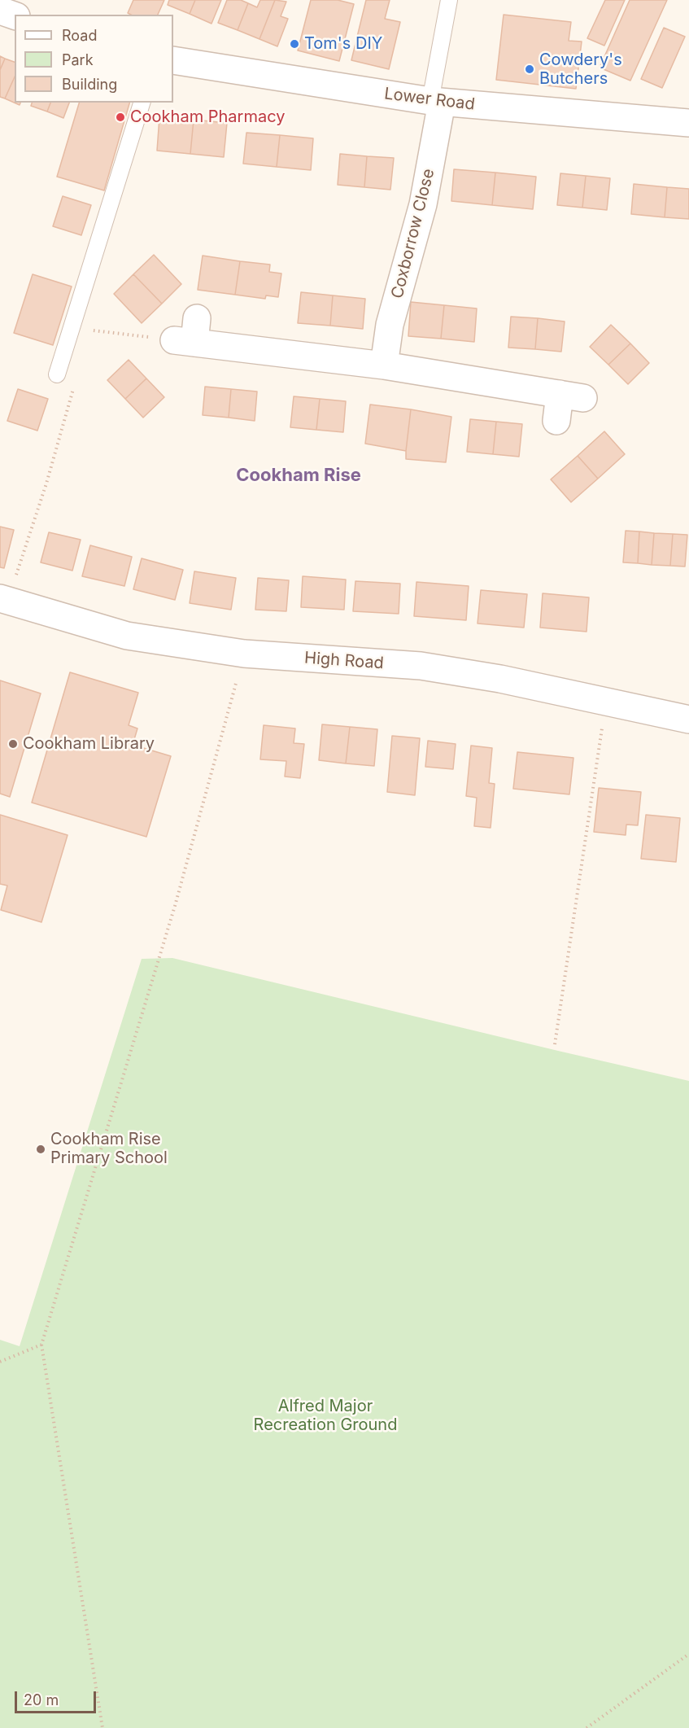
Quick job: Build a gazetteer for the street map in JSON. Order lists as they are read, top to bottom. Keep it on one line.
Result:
{"streets":{"street":["Lower Road","Coxborrow Close","High Road"]},"crossings":[["Lower Road","Coxborrow Close"]],"districts":["Cookham Rise"],"parks":["Alfred Major Recreation Ground"],"places":["Tom's DIY","Cowdery's Butchers","Cookham Pharmacy","Cookham Library","Cookham Rise Primary School"],"legend":["Road","Park","Building"],"scale_bar":"20 m"}
